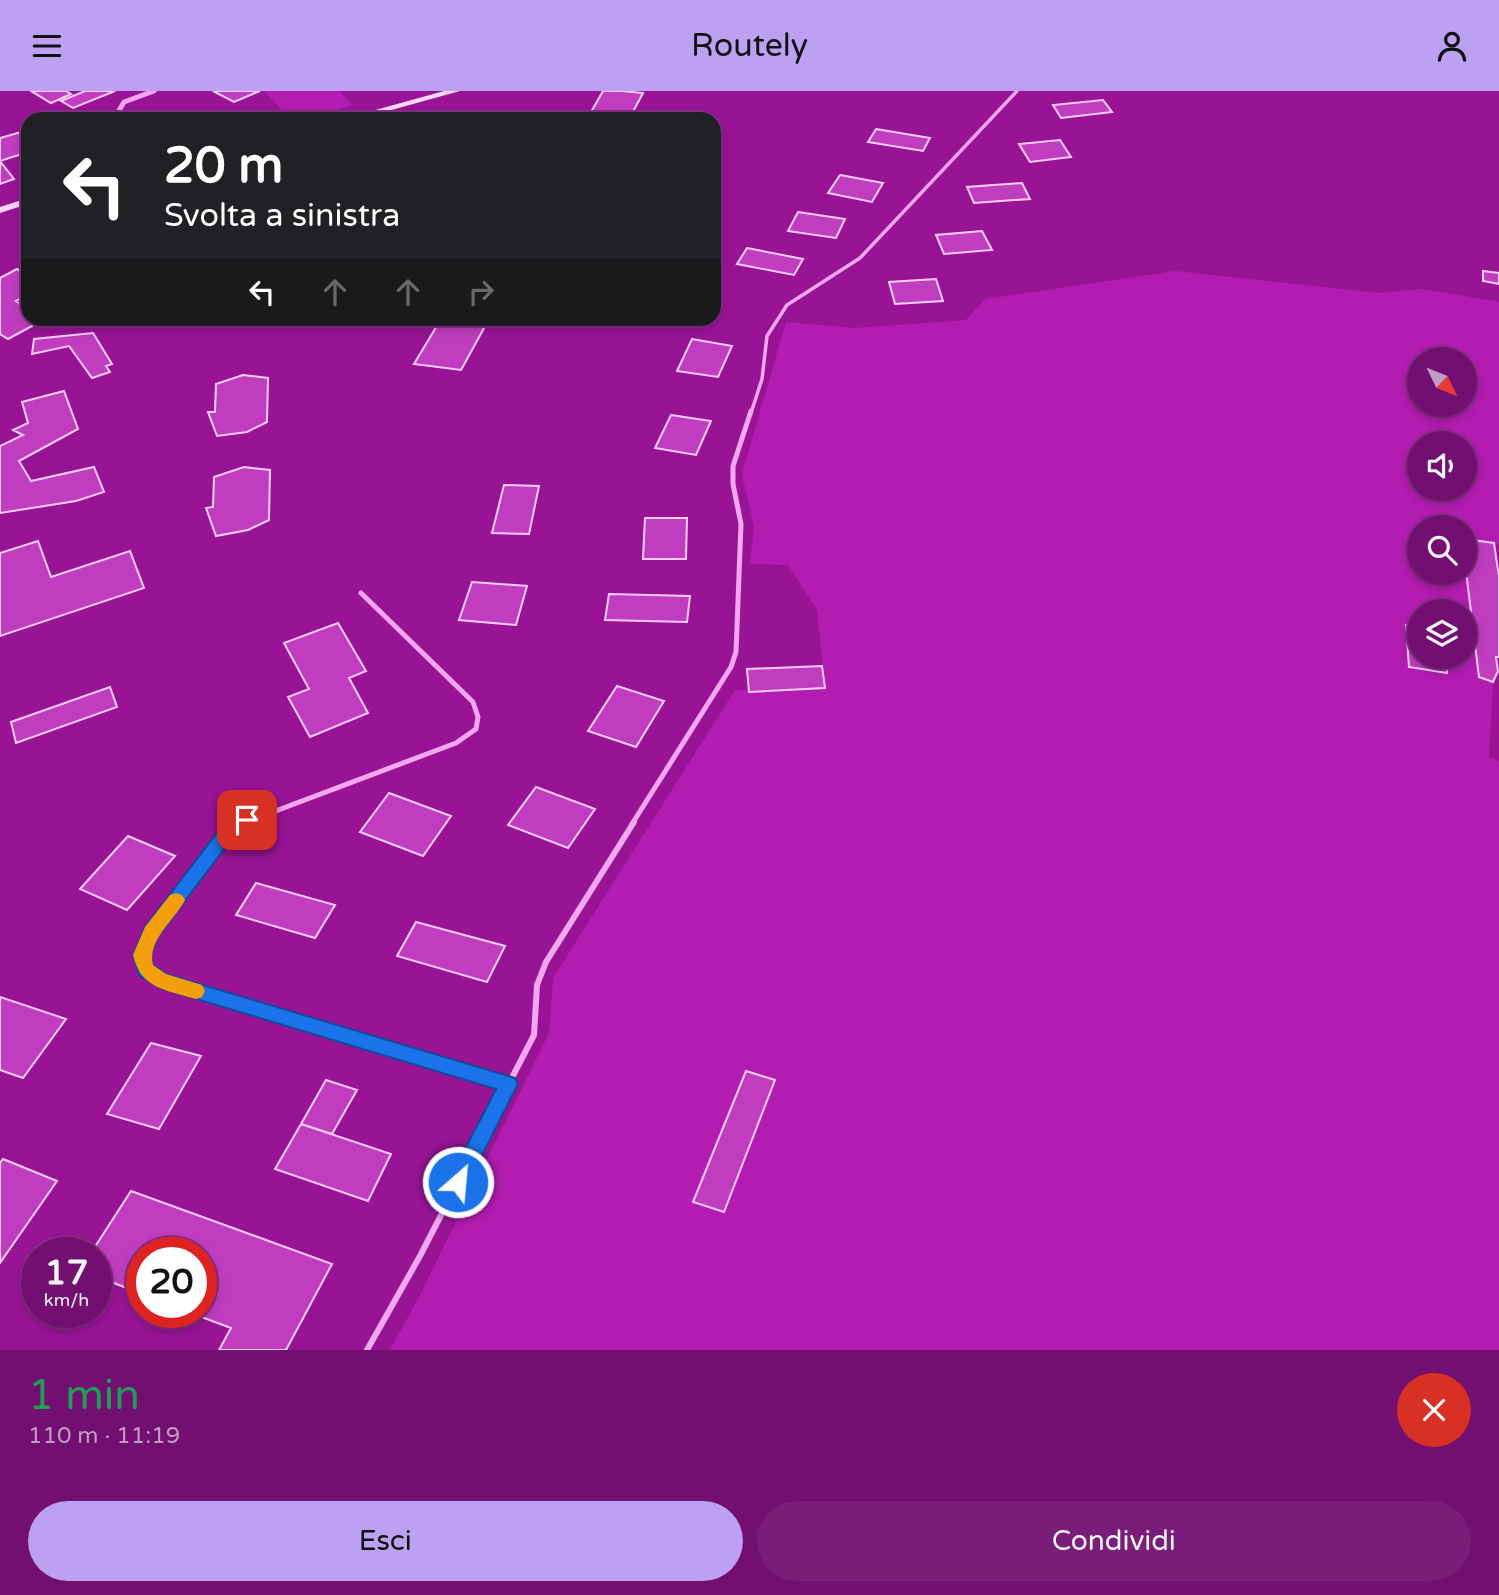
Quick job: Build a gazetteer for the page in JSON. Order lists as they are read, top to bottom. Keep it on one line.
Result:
{"north":"bottom right","page":{"header":"Routely","turn":["20 m","Svolta a sinistra"],"speed":"17 km/h","limit":"20","heading":["1 min","110 m · 11:19"],"buttons":["Esci","Condividi"]}}
